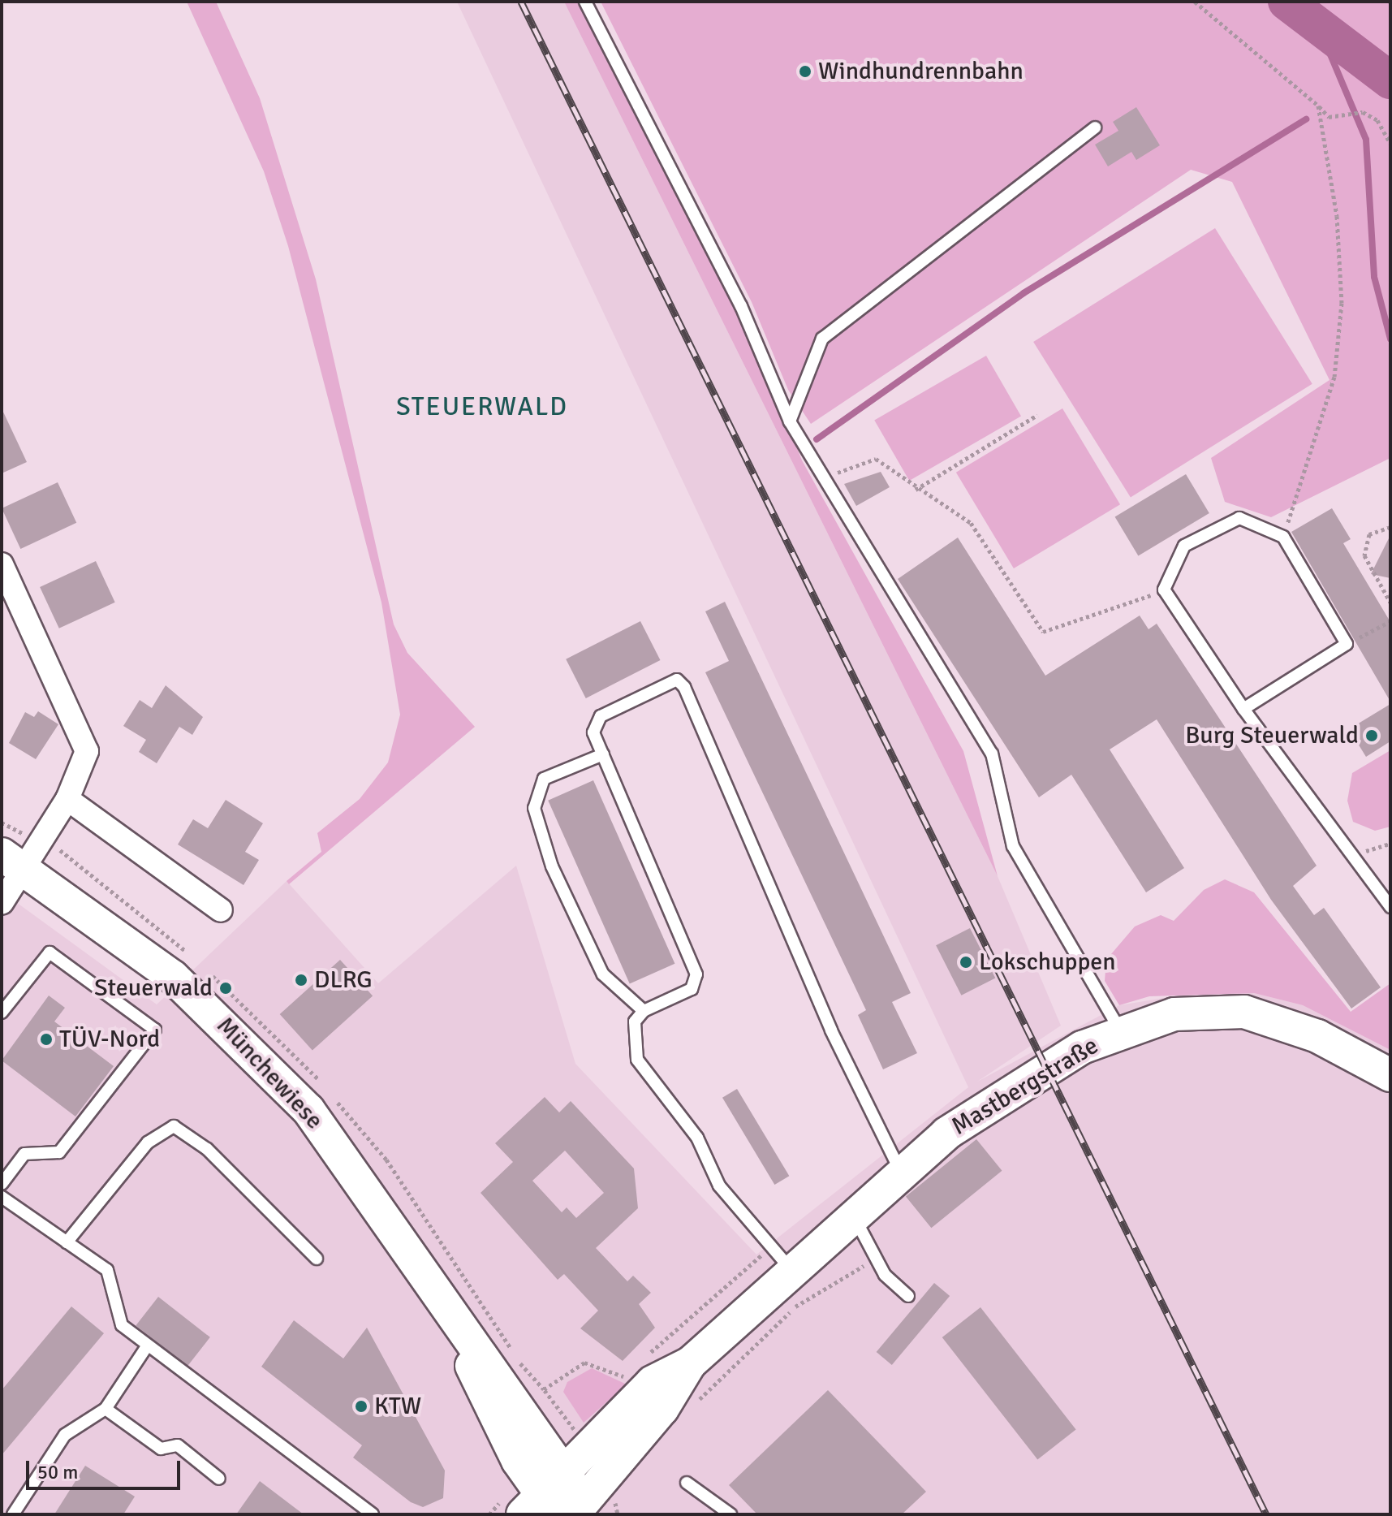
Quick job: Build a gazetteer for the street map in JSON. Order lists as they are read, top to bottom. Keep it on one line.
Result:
{"streets":{"main road":["Münchewiese","Mastbergstraße"]},"crossings":[["Münchewiese","Mastbergstraße"]],"districts":["STEUERWALD"],"places":["Windhundrennbahn","Burg Steuerwald","Lokschuppen","DLRG","Steuerwald","TÜV-Nord","KTW"],"scale_bar":"50 m"}
